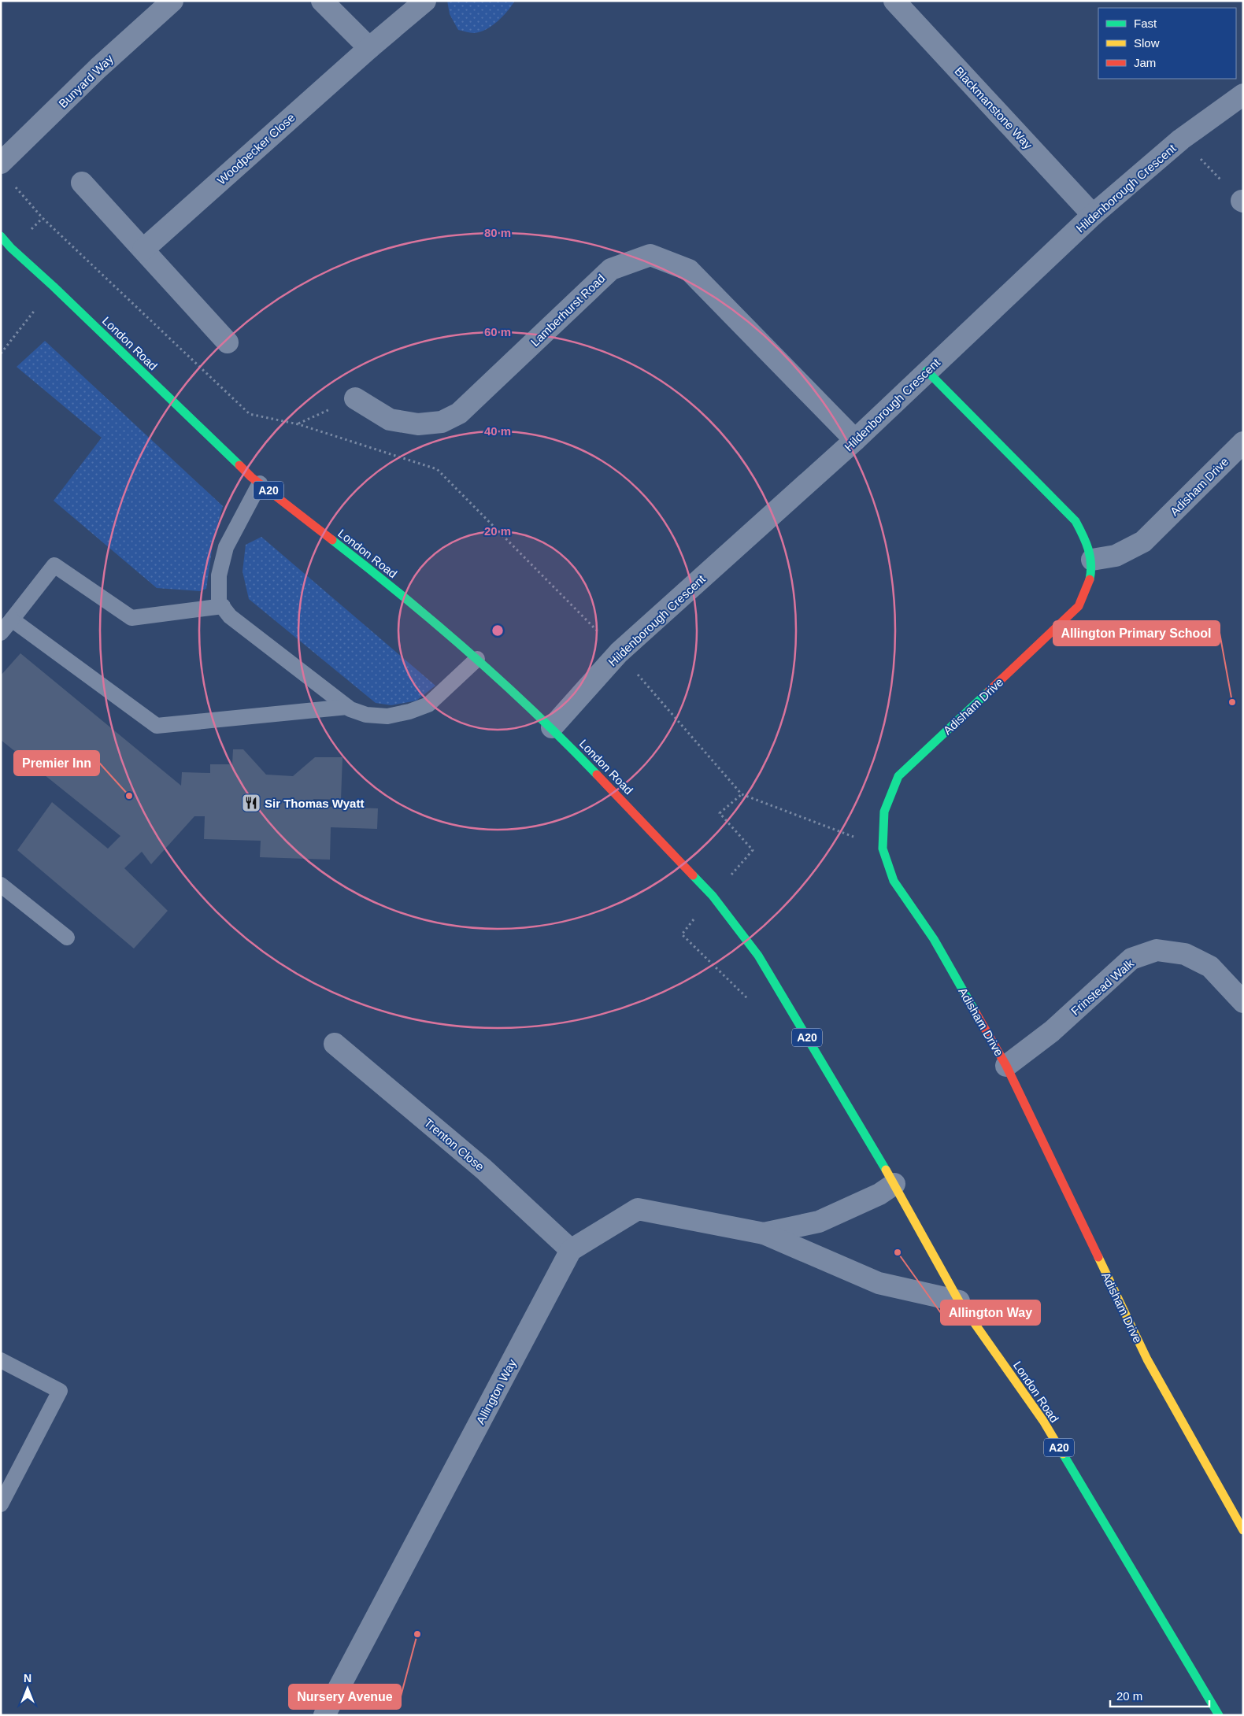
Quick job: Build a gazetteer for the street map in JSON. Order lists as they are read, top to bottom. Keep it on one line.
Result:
{"streets":{"main road":["London Road","Adisham Drive","A20"],"street":["Bunyard Way","Blackmanstone Way","Woodpecker Close","Hildenborough Crescent","Lamberhurst Road","Frinstead Walk","Trenton Close","Allington Way"]},"crossings":[["Blackmanstone Way","Hildenborough Crescent"],["Hildenborough Crescent","Lamberhurst Road"],["Hildenborough Crescent","London Road"],["Hildenborough Crescent","Adisham Drive"],["London Road","A20"],["Adisham Drive","Frinstead Walk"],["Trenton Close","Allington Way"]],"places":{"other":["Allington Primary School","Premier Inn","Allington Way","Nursery Avenue"],"restaurant":["Sir Thomas Wyatt"]},"legend":["Fast","Slow","Jam"],"scale_bar":"20 m","north":"top","rings":["80 m","60 m","40 m","20 m"]}
